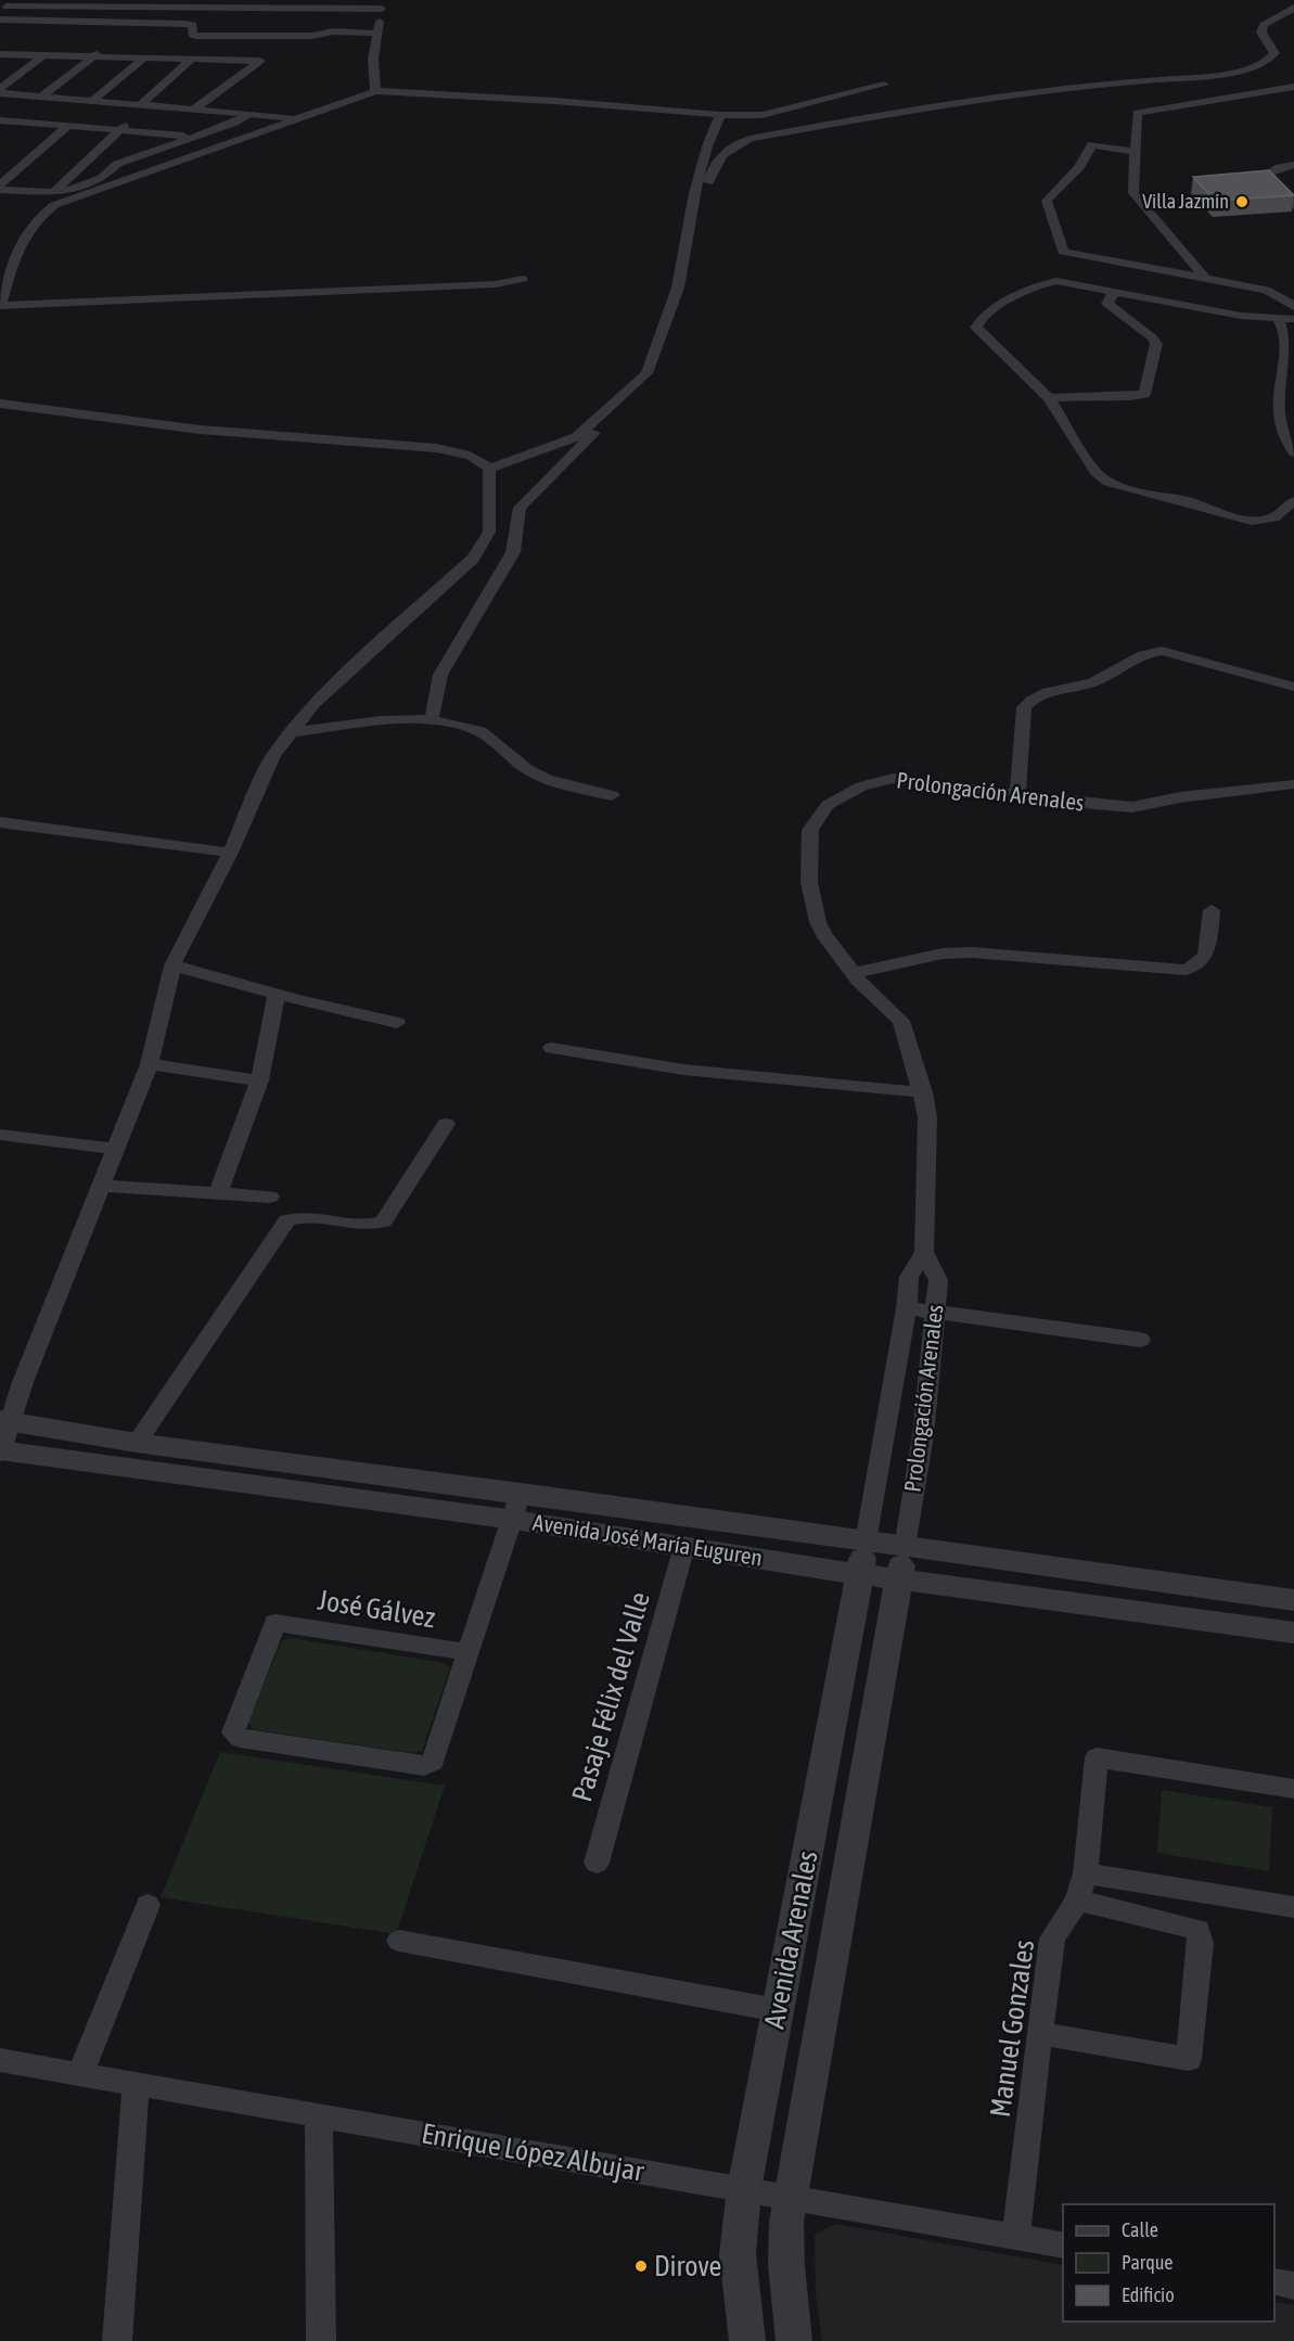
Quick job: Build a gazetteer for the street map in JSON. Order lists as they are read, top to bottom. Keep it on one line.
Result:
{"streets":{"street":["Prolongación Arenales","Avenida José María Euguren","José Gálvez","Pasaje Félix del Valle","Avenida Arenales","Manuel Gonzales","Enrique López Albujar"]},"crossings":[["Prolongación Arenales","Avenida José María Euguren"],["Prolongación Arenales","Avenida Arenales"],["Avenida José María Euguren","Pasaje Félix del Valle"],["Avenida José María Euguren","Avenida Arenales"],["Avenida Arenales","Enrique López Albujar"],["Manuel Gonzales","Enrique López Albujar"]],"places":["Villa Jazmín","Dirove"],"legend":["Calle","Parque","Edificio"]}
